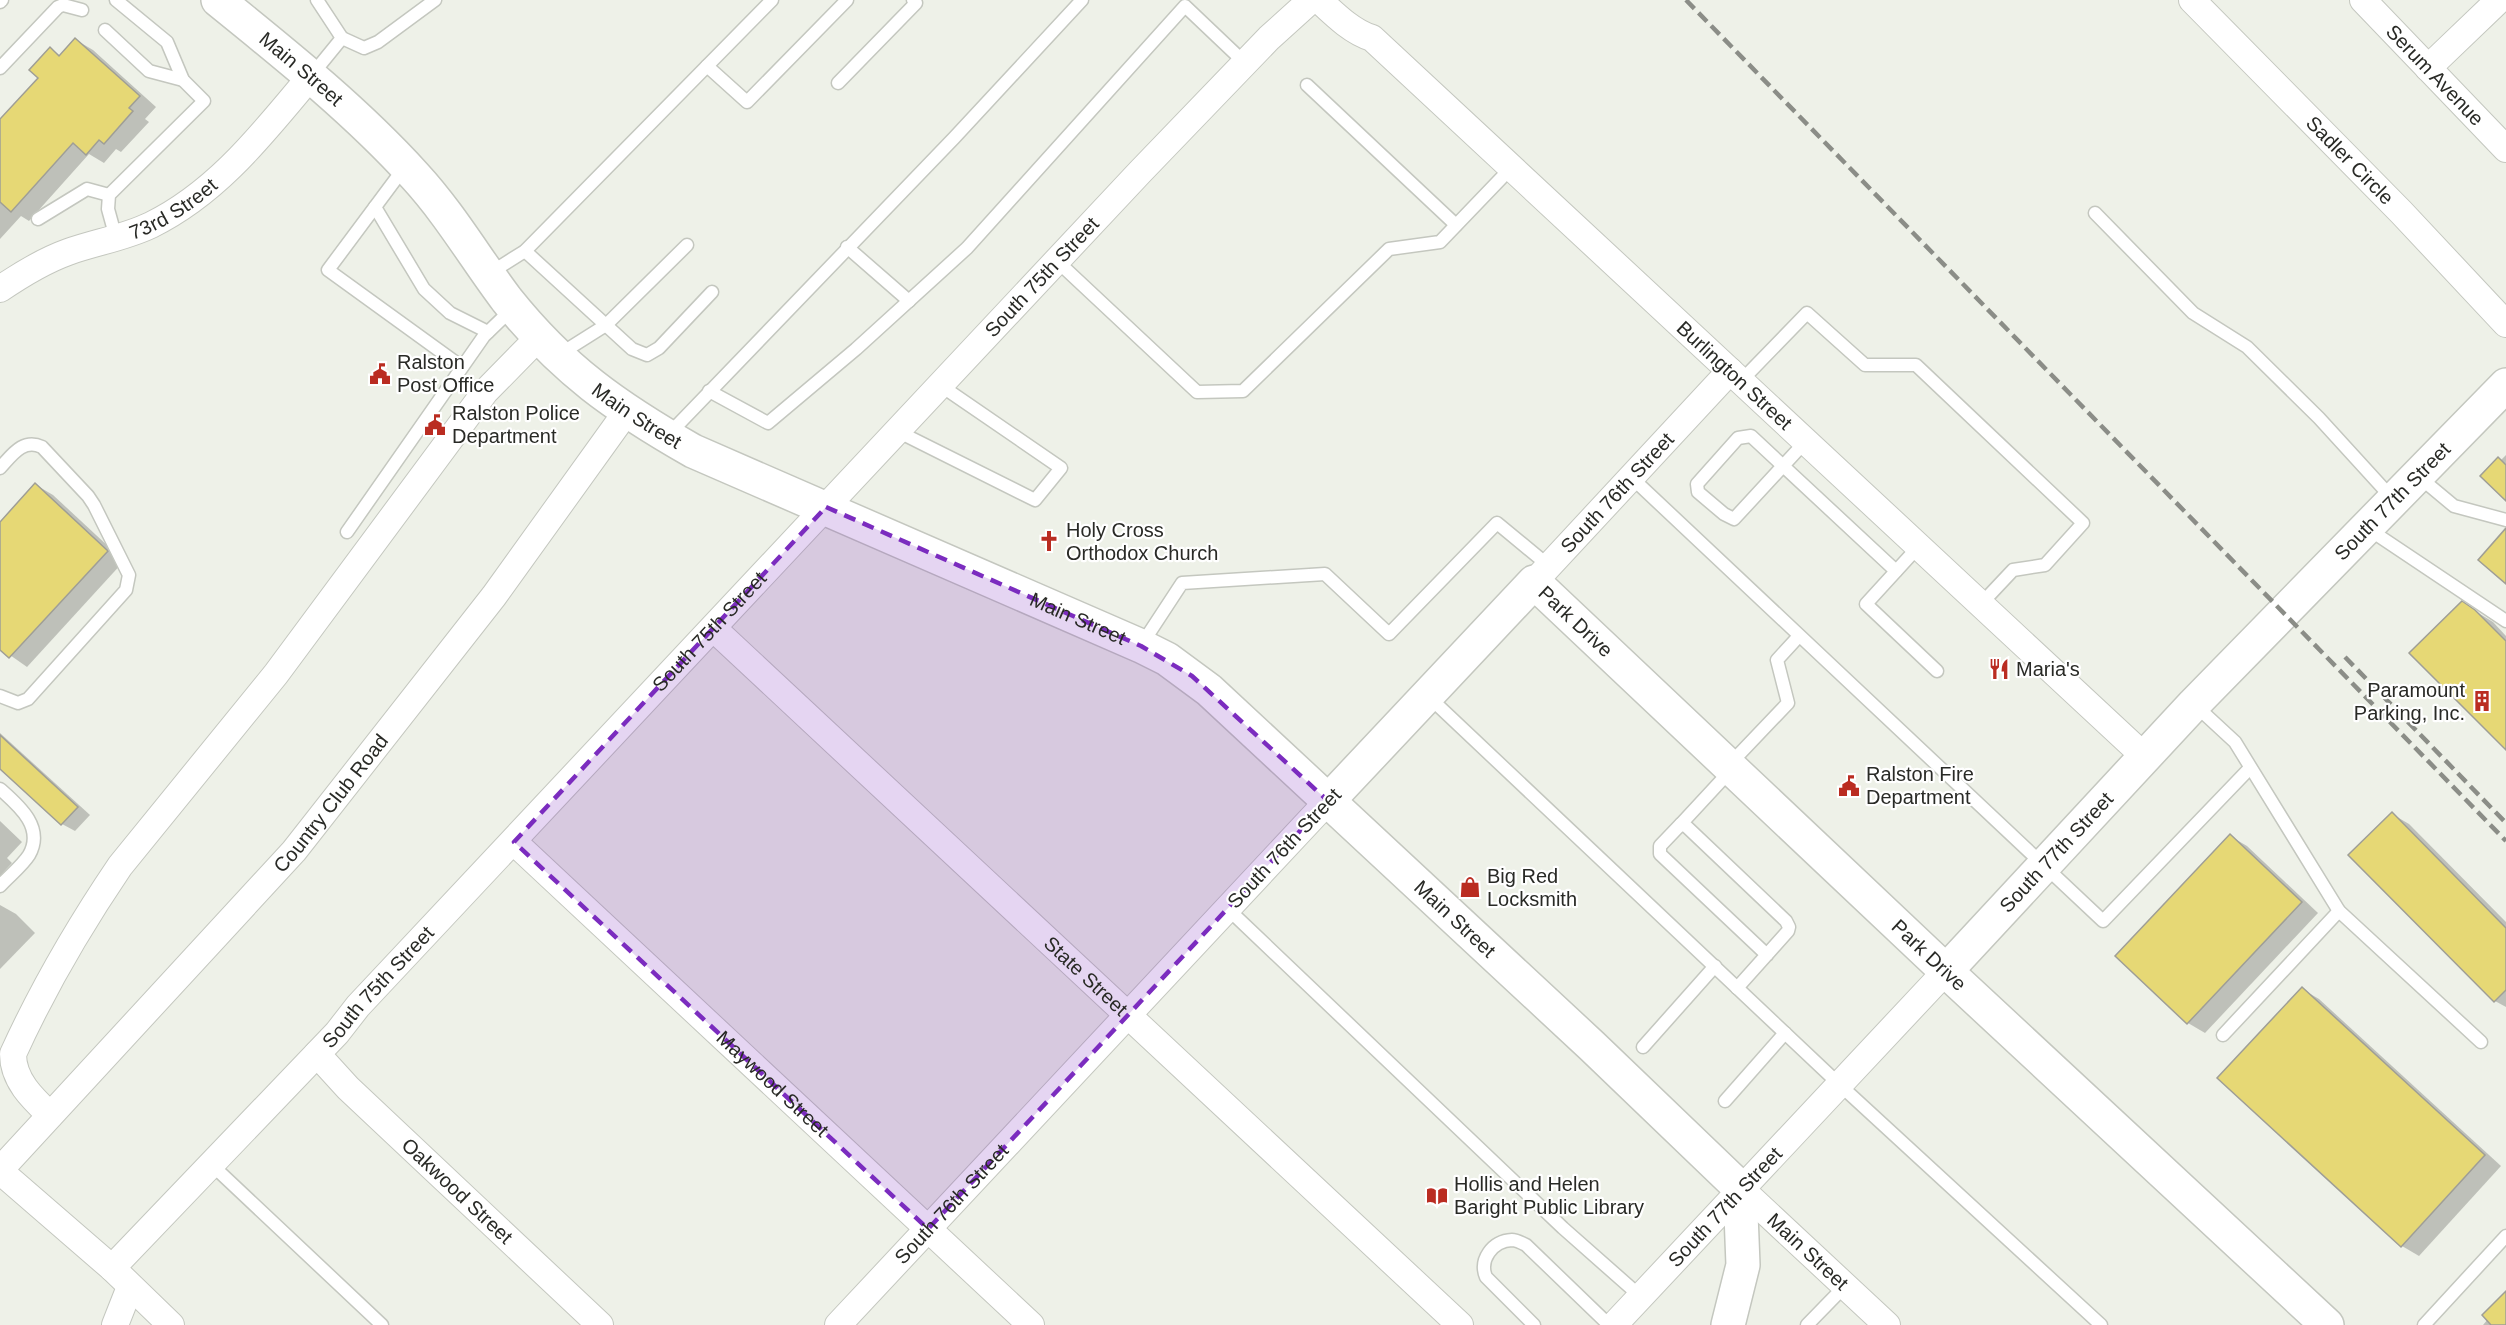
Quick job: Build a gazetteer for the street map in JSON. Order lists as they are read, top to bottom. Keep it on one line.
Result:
{"streets":{"street":["Main Street","Serum Avenue","Sadler Circle","73rd Street","South 75th Street","Burlington Street","South 76th Street","South 77th Street","Park Drive","Country Club Road","State Street","Maywood Street","Oakwood Street"]},"crossings":[["Main Street","73rd Street"],["Main Street","South 75th Street"],["Main Street","South 76th Street"],["Main Street","South 77th Street"],["Main Street","Country Club Road"],["South 75th Street","Country Club Road"],["South 75th Street","State Street"],["South 75th Street","Maywood Street"],["South 75th Street","Oakwood Street"],["Burlington Street","South 76th Street"],["Burlington Street","South 77th Street"],["South 76th Street","Park Drive"],["South 76th Street","State Street"],["South 76th Street","Maywood Street"],["South 77th Street","Park Drive"]],"places":{"public building":["Ralston Post Office","Ralston Police Department","Ralston Fire Department"],"church":["Holy Cross Orthodox Church"],"restaurant":["Maria's"],"building":["Paramount Parking, Inc."],"shop":["Big Red Locksmith"],"library":["Hollis and Helen Baright Public Library"]}}
